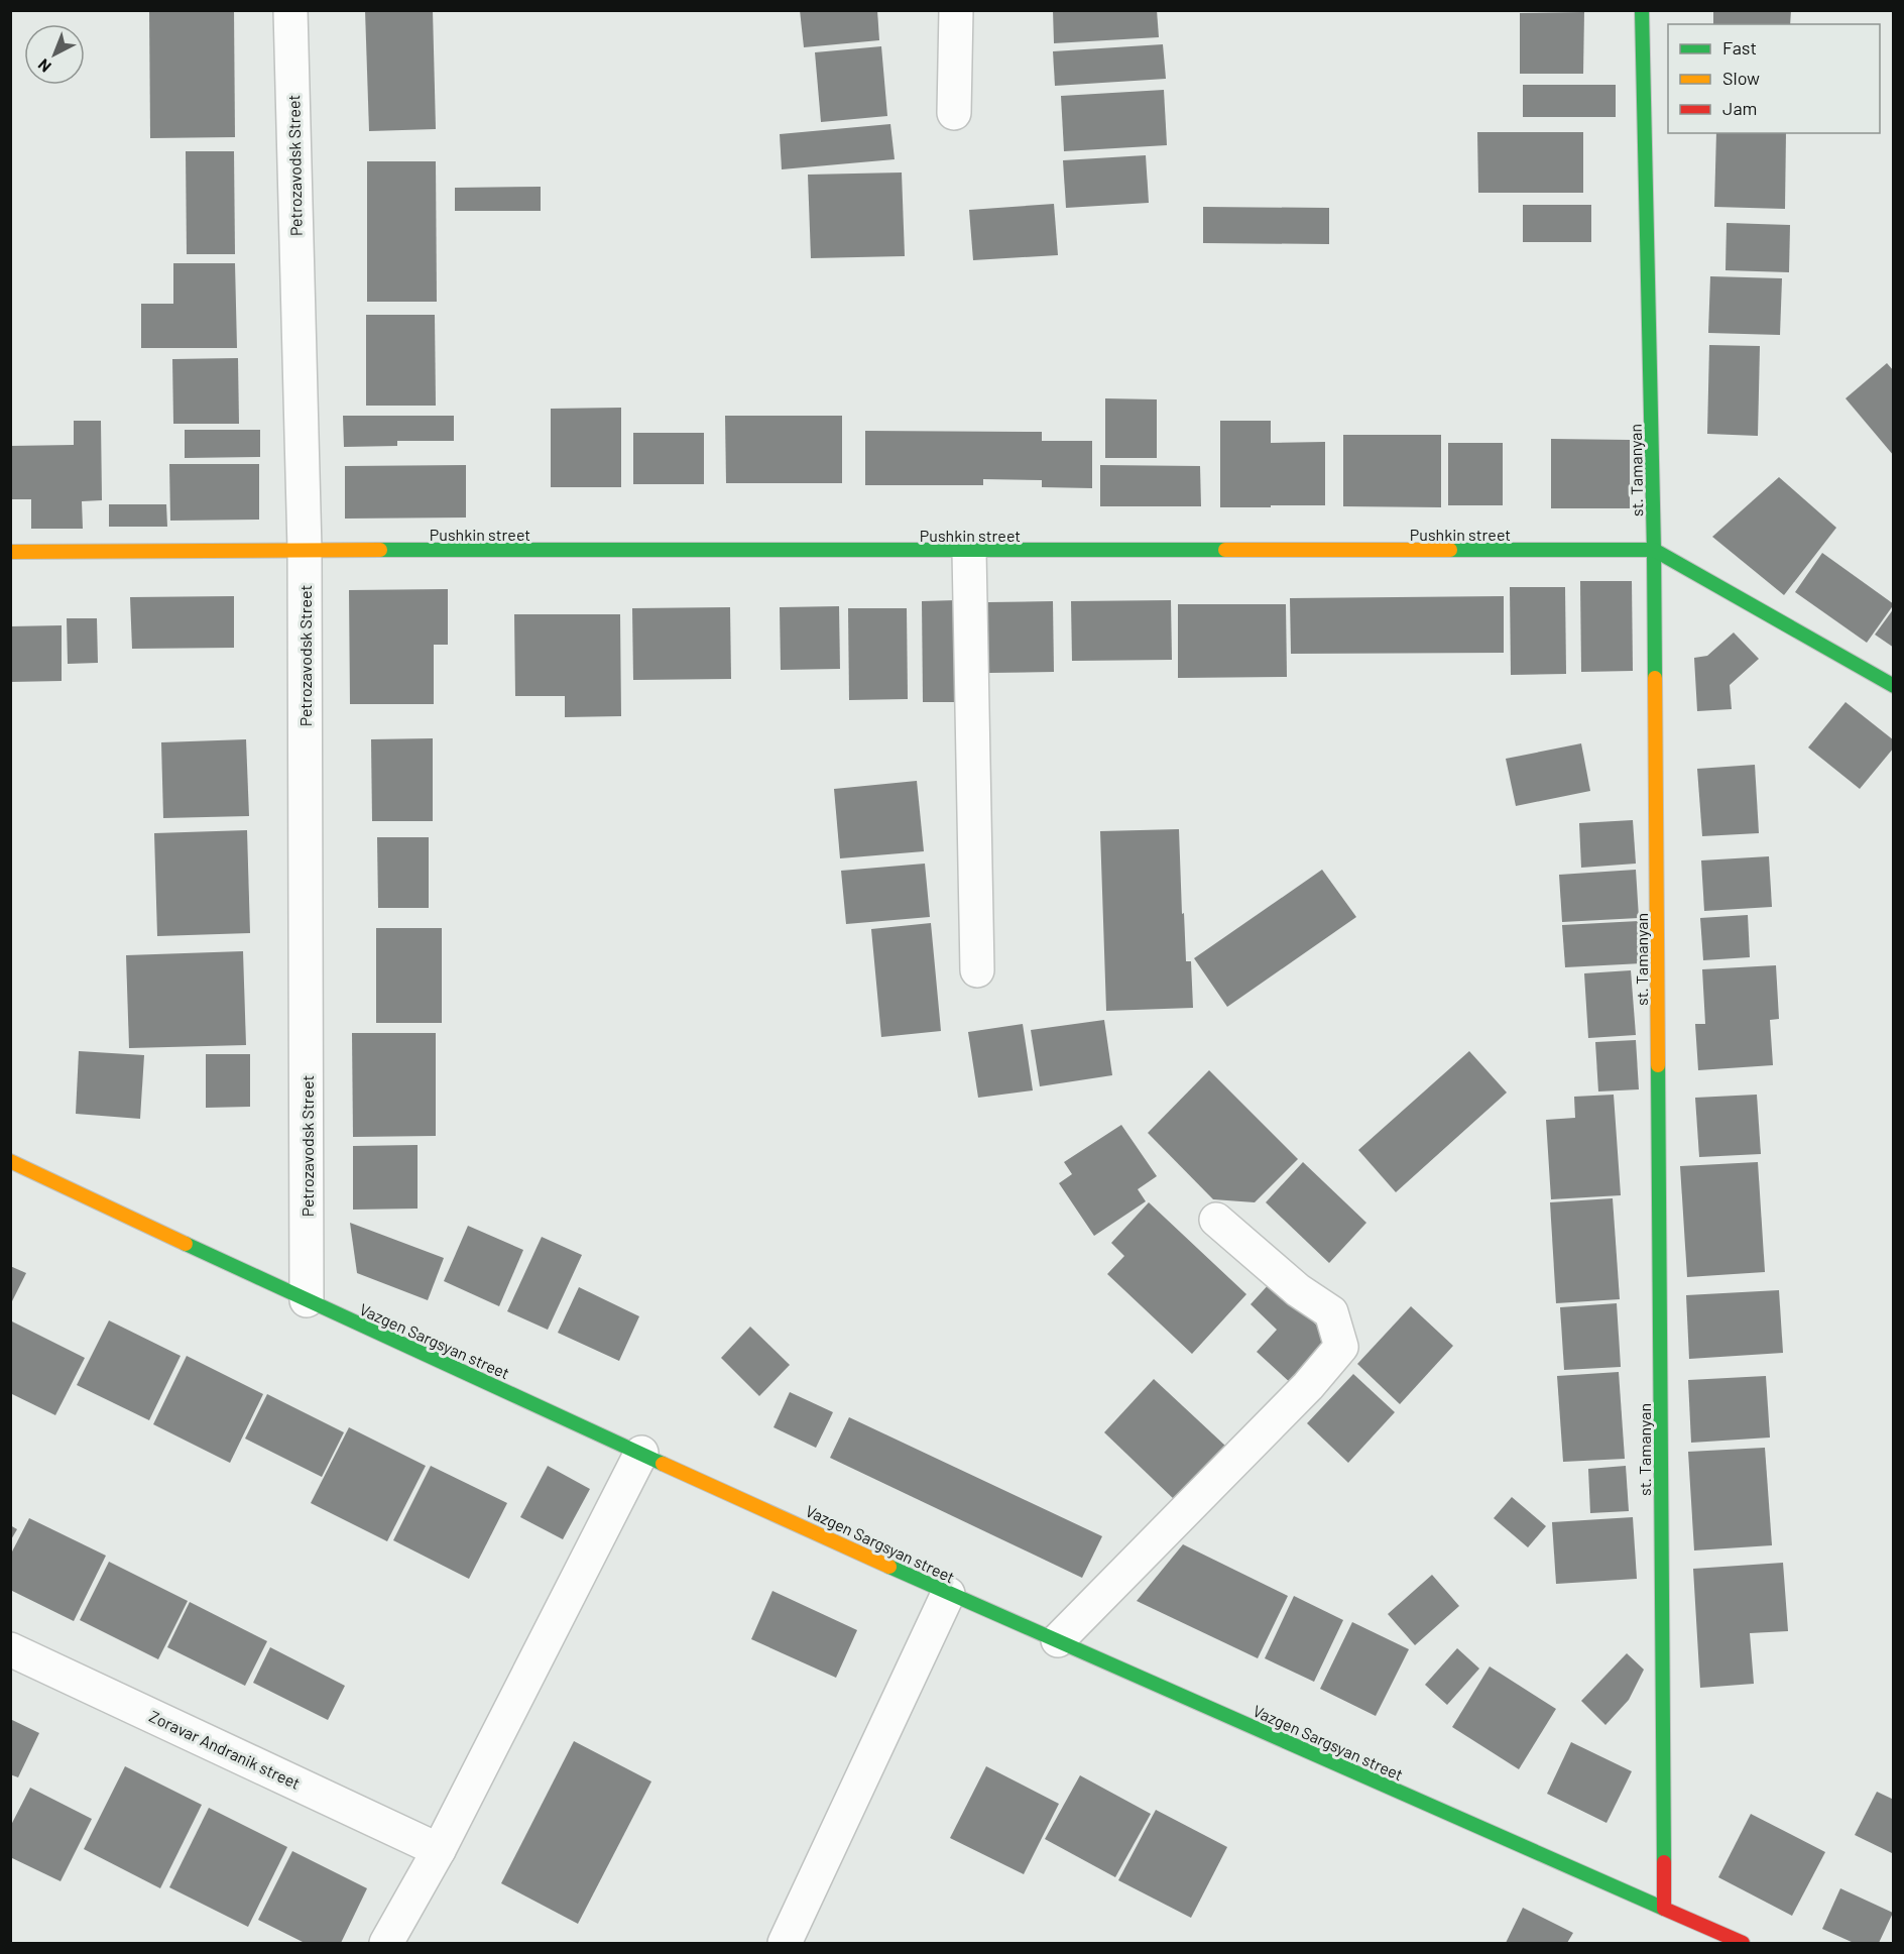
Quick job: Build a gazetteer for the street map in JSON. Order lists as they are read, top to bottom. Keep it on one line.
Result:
{"streets":{"street":["Petrozavodsk Street","st. Tamanyan","Pushkin street","Vazgen Sargsyan street","Zoravar Andranik street"]},"crossings":[["Petrozavodsk Street","Pushkin street"],["Petrozavodsk Street","Vazgen Sargsyan street"],["st. Tamanyan","Pushkin street"],["st. Tamanyan","Vazgen Sargsyan street"]],"legend":["Fast","Slow","Jam"],"north":"bottom left"}
